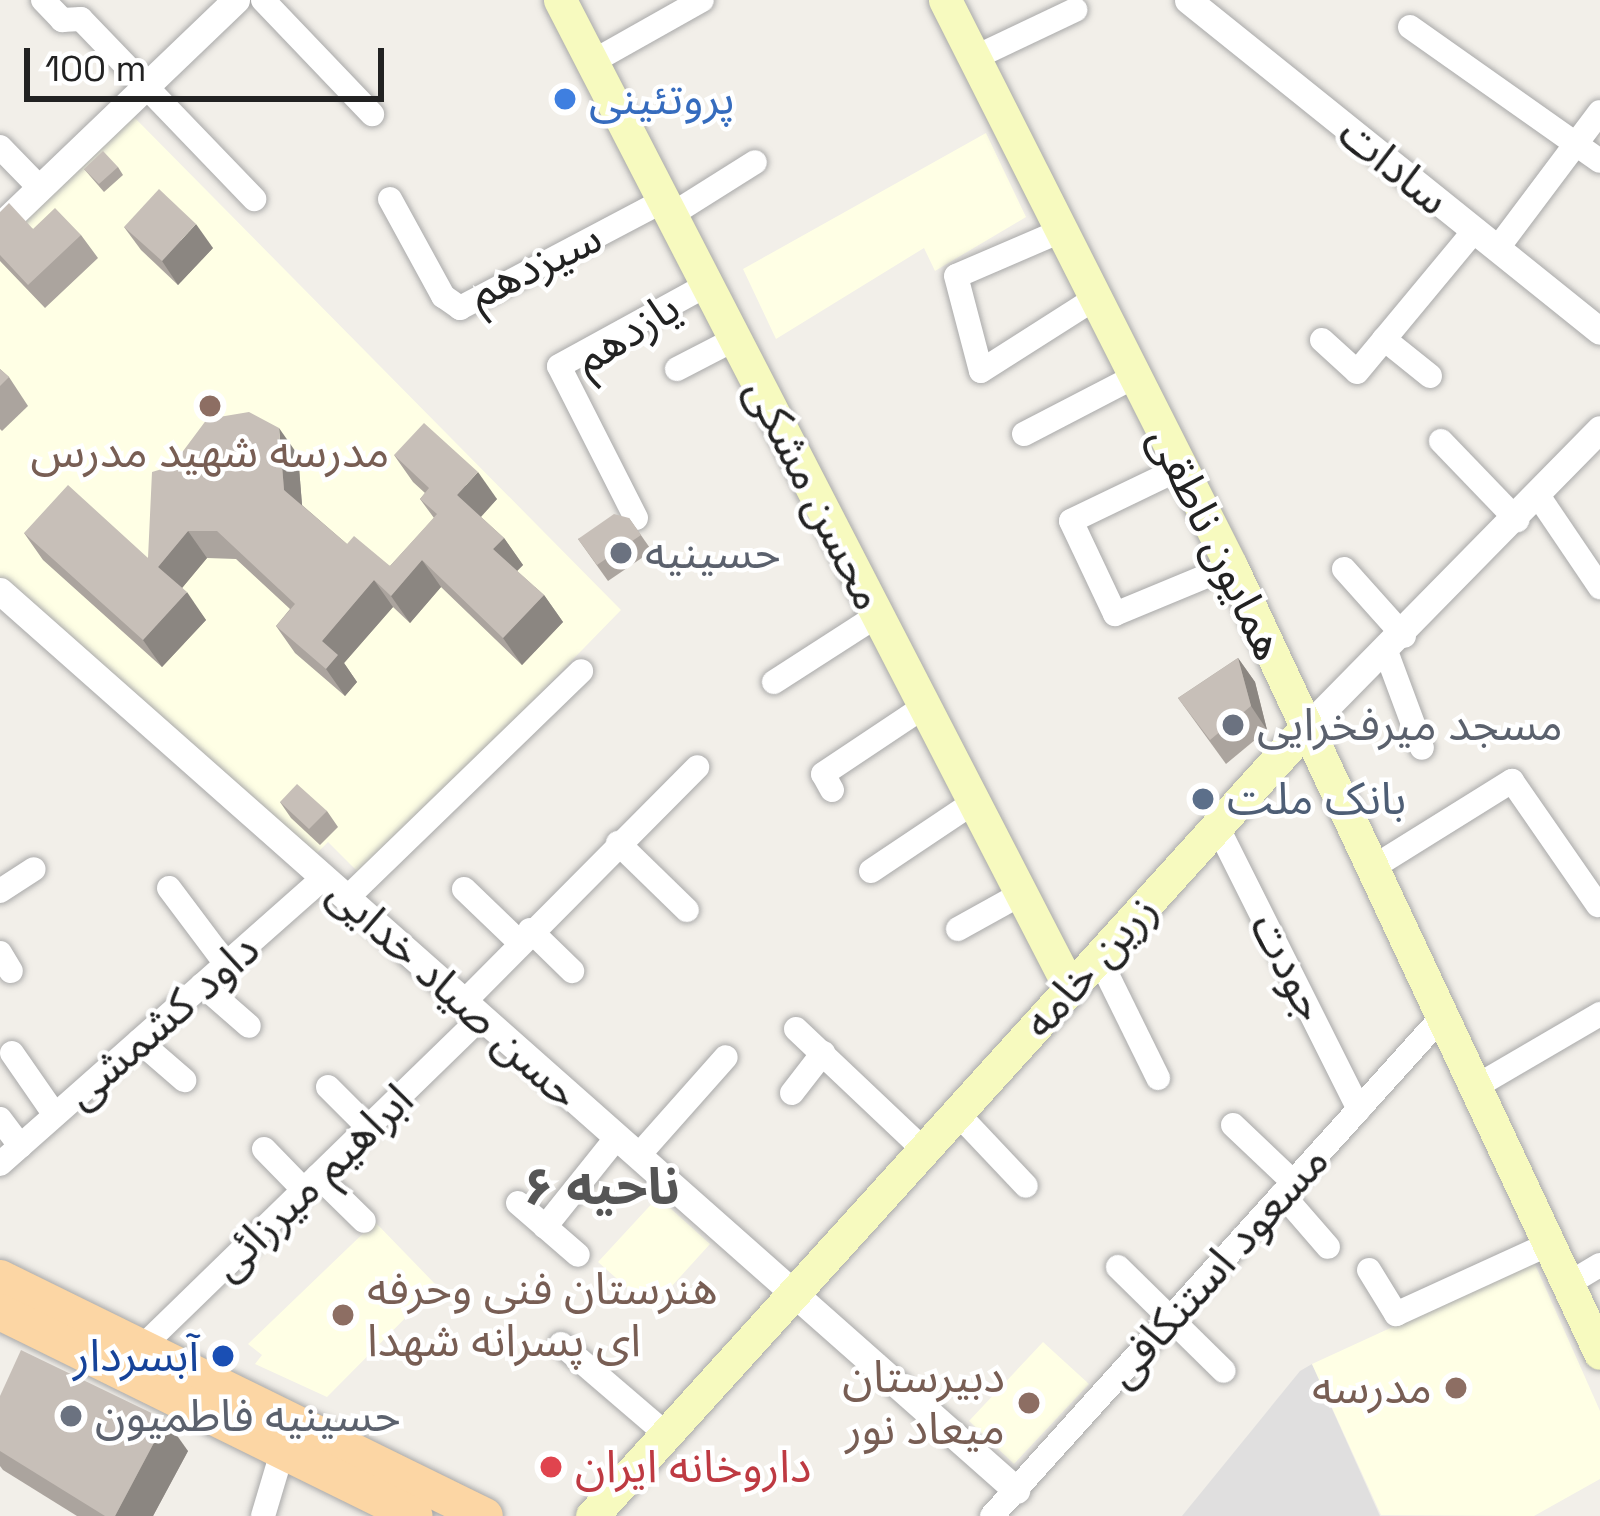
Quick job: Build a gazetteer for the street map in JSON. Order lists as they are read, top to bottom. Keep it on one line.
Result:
{"streets":{"main road":["محسن مشکی","همایون ناطقی","زرین خامه"],"street":["سادات","سیزدهم","یازدهم","جودت","حسن صیاد خدایی","داود کشمشی","ابراهیم میرزائی","مسعود استنکافی"]},"crossings":[["سیزدهم","محسن مشکی"],["یازدهم","محسن مشکی"],["محسن مشکی","زرین خامه"],["همایون ناطقی","زرین خامه"],["همایون ناطقی","مسعود استنکافی"],["زرین خامه","جودت"],["زرین خامه","حسن صیاد خدایی"],["جودت","مسعود استنکافی"],["حسن صیاد خدایی","داود کشمشی"],["حسن صیاد خدایی","ابراهیم میرزائی"],["حسن صیاد خدایی","مسعود استنکافی"]],"districts":["ناحیه ۶"],"places":["پروتئینی","مدرسه شهید مدرس","حسینیه","مسجد میرفخرایی","بانک ملت","هنرستان فنی وحرفه ای پسرانه شهدا","آبسردار","مدرسه","دبیرستان میعاد نور","حسینیه فاطمیون","داروخانه ایران"],"scale_bar":"100 m"}
